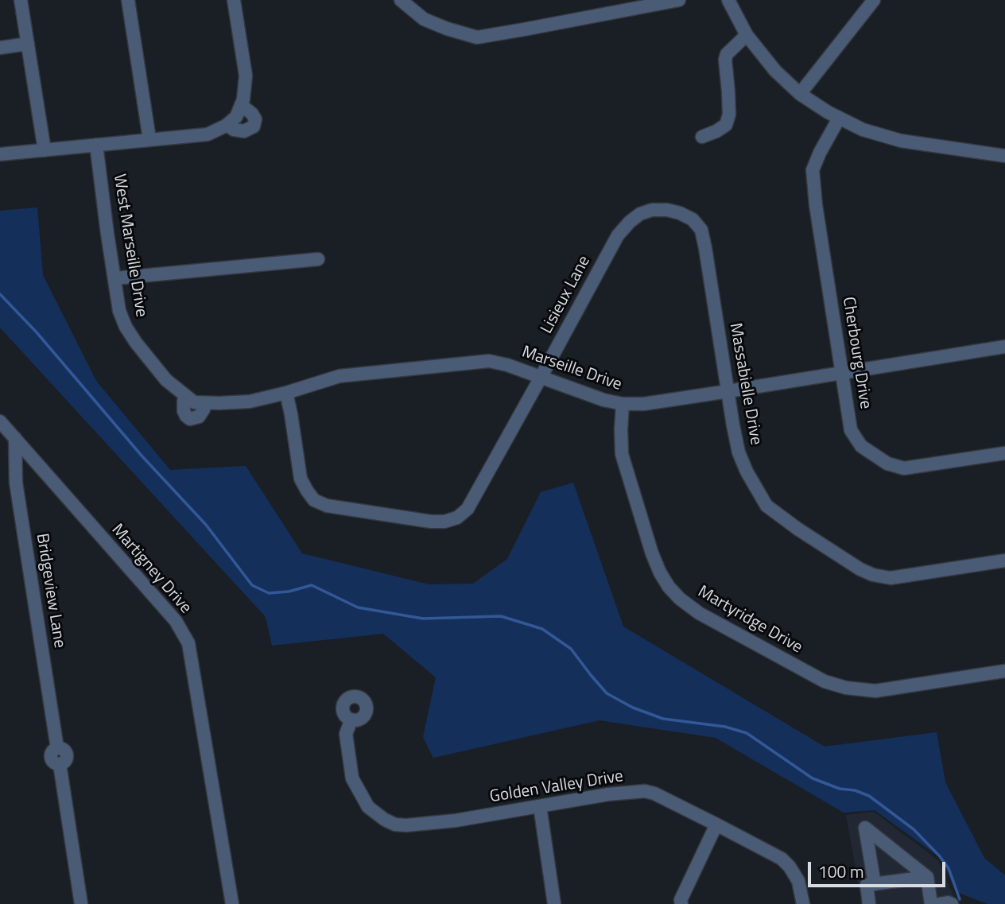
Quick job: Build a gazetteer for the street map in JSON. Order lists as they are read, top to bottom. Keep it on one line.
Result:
{"streets":{"street":["West Marseille Drive","Lisieux Lane","Cherbourg Drive","Marseille Drive","Massabielle Drive","Martigney Drive","Bridgeview Lane","Martyridge Drive","Golden Valley Drive"]},"crossings":[["West Marseille Drive","Marseille Drive"],["Lisieux Lane","Marseille Drive"],["Lisieux Lane","Massabielle Drive"],["Cherbourg Drive","Marseille Drive"],["Marseille Drive","Massabielle Drive"],["Marseille Drive","Martyridge Drive"],["Martigney Drive","Bridgeview Lane"]],"scale_bar":"100 m"}
